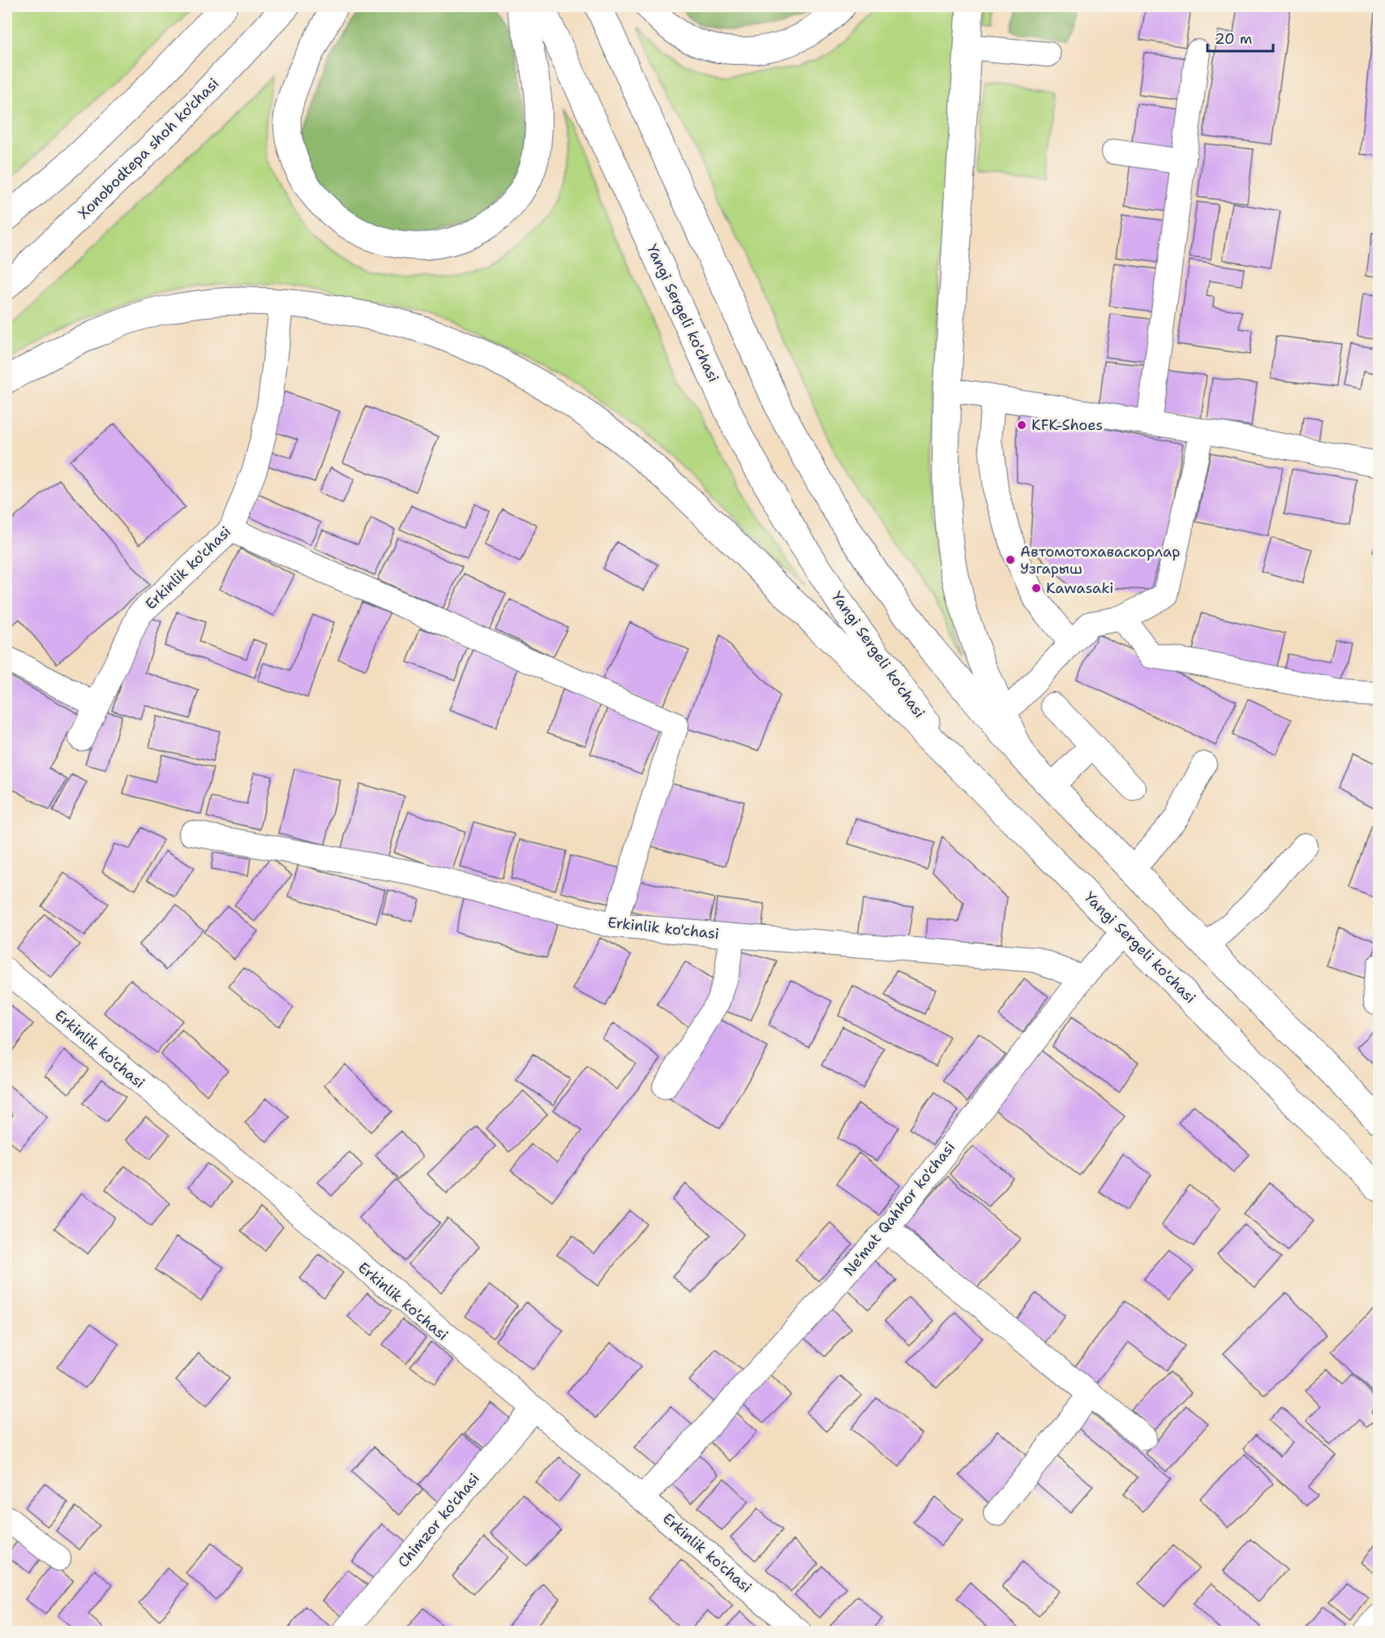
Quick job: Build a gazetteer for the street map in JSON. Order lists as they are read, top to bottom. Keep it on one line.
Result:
{"streets":{"main road":["Xonobodtepa shoh ko'chasi","Yangi Sergeli ko'chasi"],"street":["Erkinlik ko'chasi","Ne'mat Qahhor ko'chasi","Chimzor ko'chasi"]},"crossings":[["Yangi Sergeli ko'chasi","Ne'mat Qahhor ko'chasi"],["Erkinlik ko'chasi","Ne'mat Qahhor ko'chasi"],["Erkinlik ko'chasi","Chimzor ko'chasi"]],"places":["KFK-Shoes","Автомотохаваскорлар Узгарыш","Kawasaki"],"scale_bar":"20 m"}
